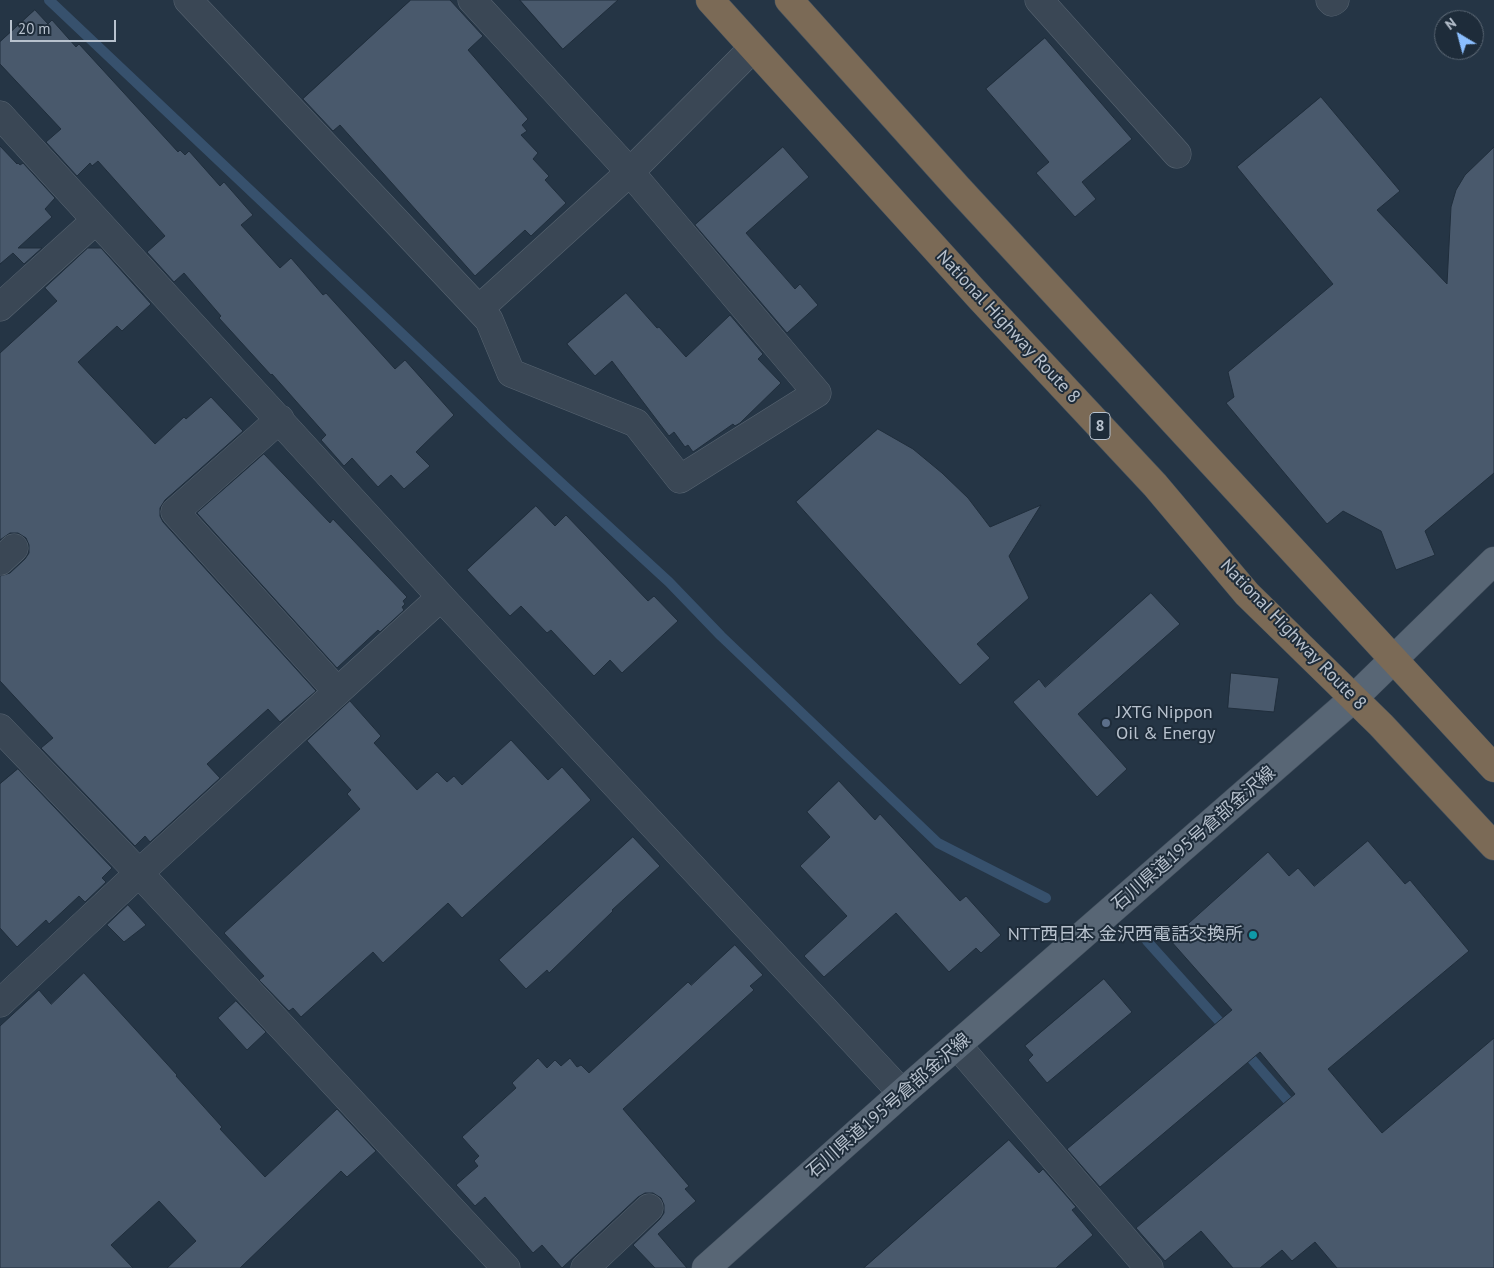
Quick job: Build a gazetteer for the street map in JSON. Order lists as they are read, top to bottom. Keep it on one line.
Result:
{"streets":{"highway":["National Highway Route 8","8"],"main road":["石川県道195号倉部金沢線"]},"crossings":[["National Highway Route 8","石川県道195号倉部金沢線"]],"places":["JXTG Nippon Oil & Energy","NTT西日本 金沢西電話交換所"],"scale_bar":"20 m","north":"top left"}
